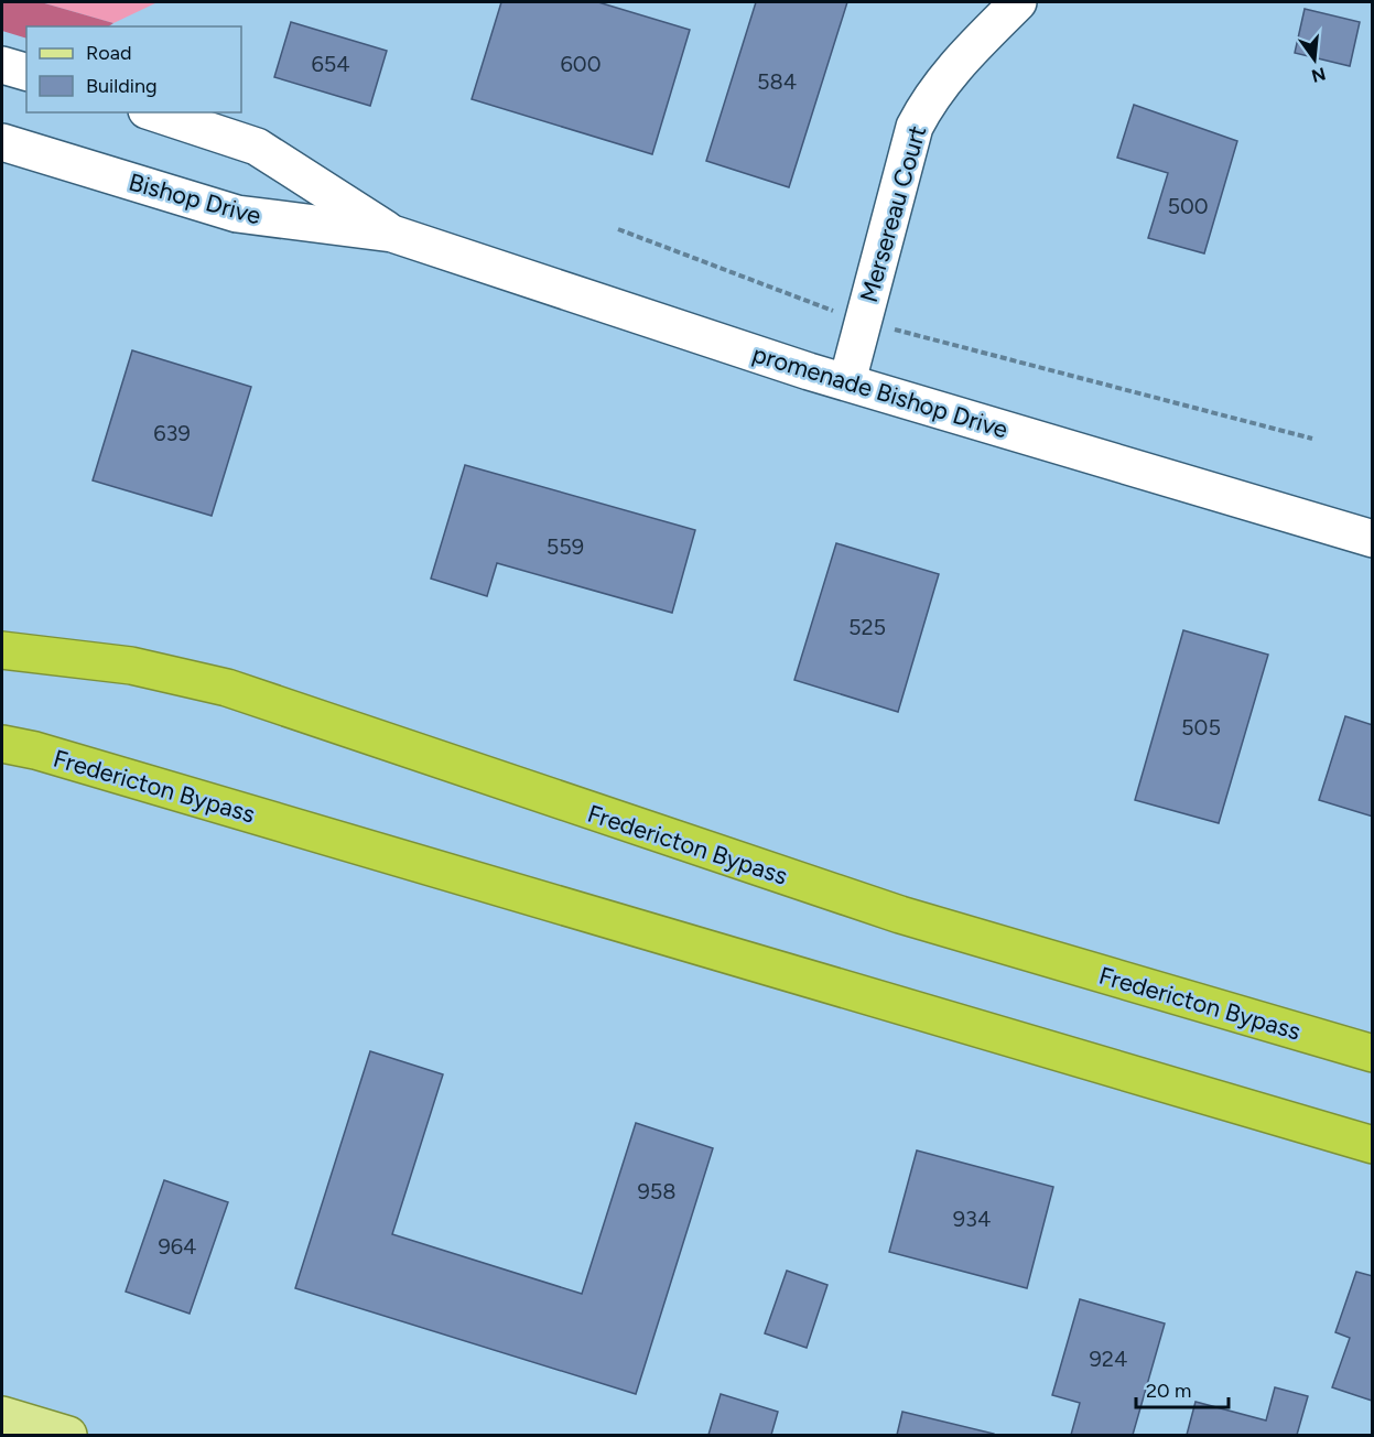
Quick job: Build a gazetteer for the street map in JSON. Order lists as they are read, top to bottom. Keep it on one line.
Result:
{"streets":{"highway":["Fredericton Bypass"],"street":["Bishop Drive","Mersereau Court","promenade Bishop Drive"]},"crossings":[["Bishop Drive","promenade Bishop Drive"],["Mersereau Court","promenade Bishop Drive"]],"house_numbers":["654","600","584","500","639","559","525","505","958","934","964","924"],"legend":["Road","Building"],"scale_bar":"20 m","north":"bottom"}
